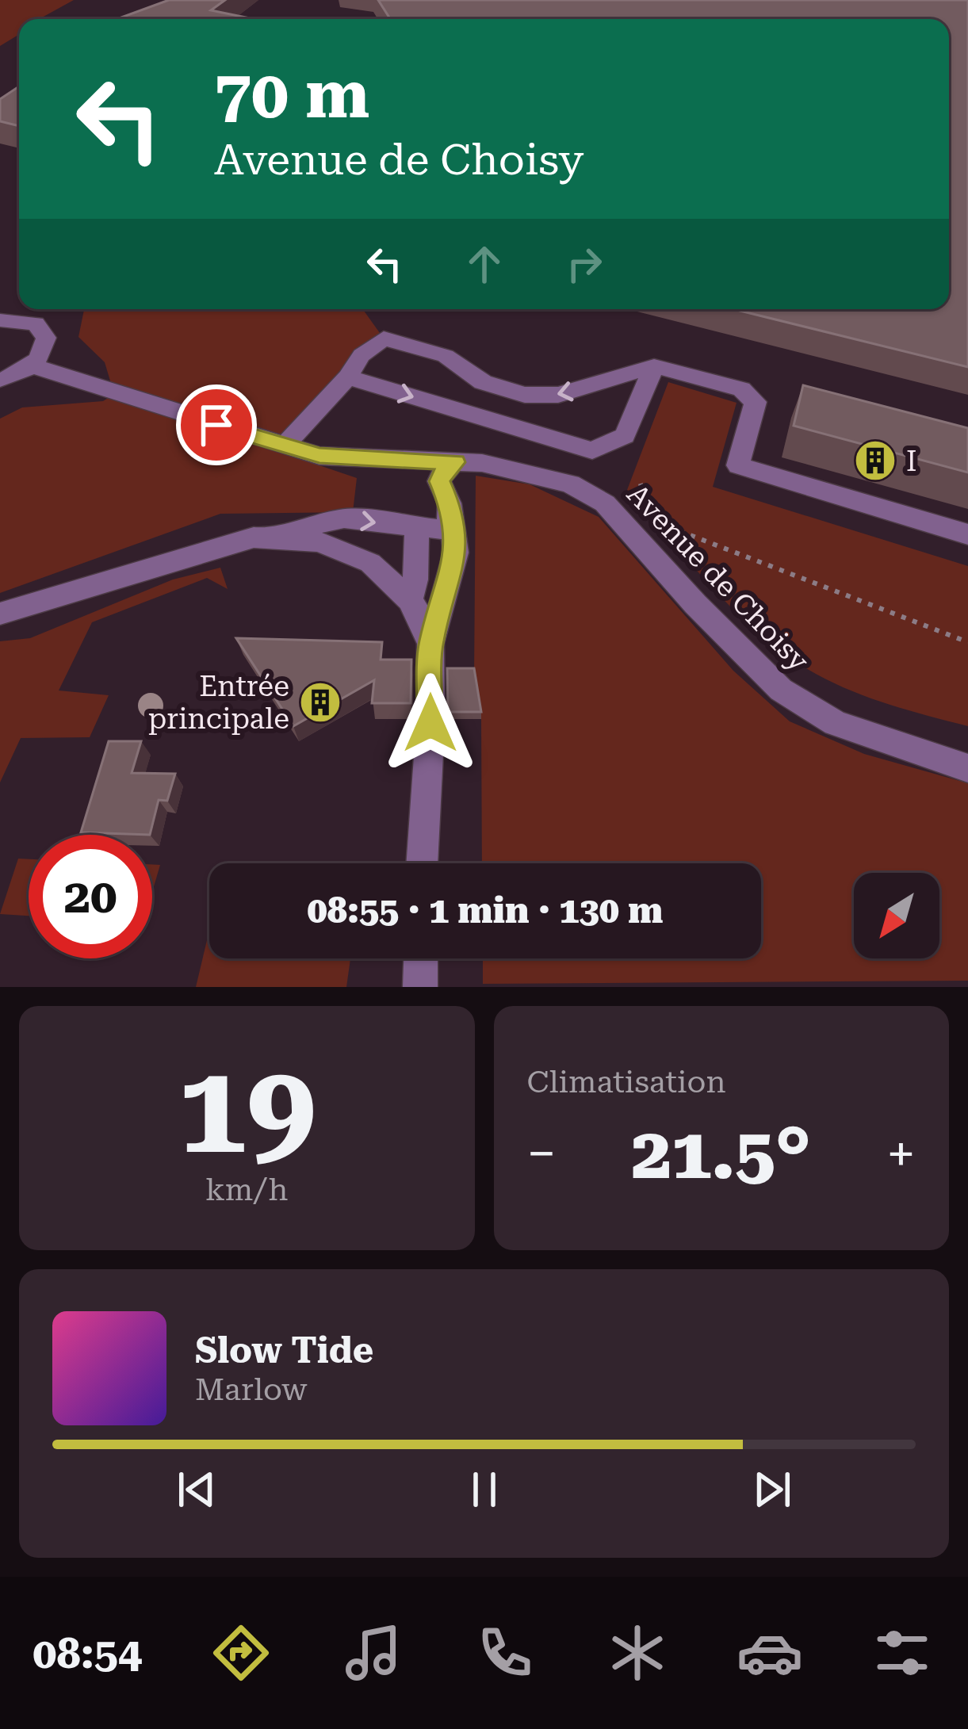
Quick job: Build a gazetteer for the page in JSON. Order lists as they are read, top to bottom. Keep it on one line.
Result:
{"streets":{"lane":["Avenue de Choisy"]},"places":{"building":["I","Entrée principale"]},"north":"bottom left","page":{"turn":["70 m","Avenue de Choisy"],"limit":"20","trip":"08:55 · 1 min · 130 m","tile":[["19","km/h"],"Climatisation"],"heat":["−","21.5°","+"],"song":["Slow Tide","Marlow"],"tabs":"08:54"}}
